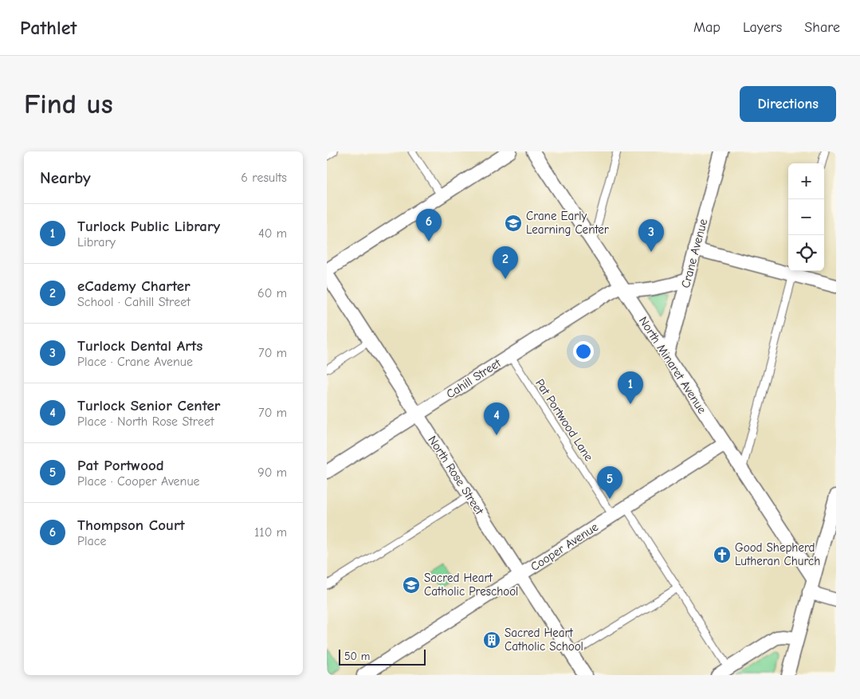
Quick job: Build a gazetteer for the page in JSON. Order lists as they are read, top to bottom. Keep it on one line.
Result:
{"streets":{"street":["Crane Avenue","North Minaret Avenue","Cahill Street","North Rose Street","Cooper Avenue"],"lane":["Pat Portwood Lane"]},"crossings":[["Crane Avenue","North Minaret Avenue"],["North Minaret Avenue","Cahill Street"],["North Minaret Avenue","Cooper Avenue"],["Cahill Street","Pat Portwood Lane"],["Cahill Street","North Rose Street"],["Pat Portwood Lane","Cooper Avenue"],["North Rose Street","Cooper Avenue"]],"places":{"school or university":["Crane Early Learning Center","Sacred Heart Catholic Preschool"],"church":["Good Shepherd Lutheran Church"],"building":["Sacred Heart Catholic School"]},"scale_bar":"50 m","page":{"header":"Pathlet","nav":["Map","Layers","Share"],"buttons":"Directions","title":"Find us","heading":["Nearby","6 results"],"map_buttons":["+","−"],"list":[{"mark":"1","name":"Turlock Public Library","note":"Library","value":"40 m"},{"mark":"2","name":"eCademy Charter","note":"School · Cahill Street","value":"60 m"},{"mark":"3","name":"Turlock Dental Arts","note":"Place · Crane Avenue","value":"70 m"},{"mark":"4","name":"Turlock Senior Center","note":"Place · North Rose Street","value":"70 m"},{"mark":"5","name":"Pat Portwood","note":"Place · Cooper Avenue","value":"90 m"},{"mark":"6","name":"Thompson Court","note":"Place","value":"110 m"}],"pins":["6","3","2","1","4","5"],"scale":"50 m"}}
